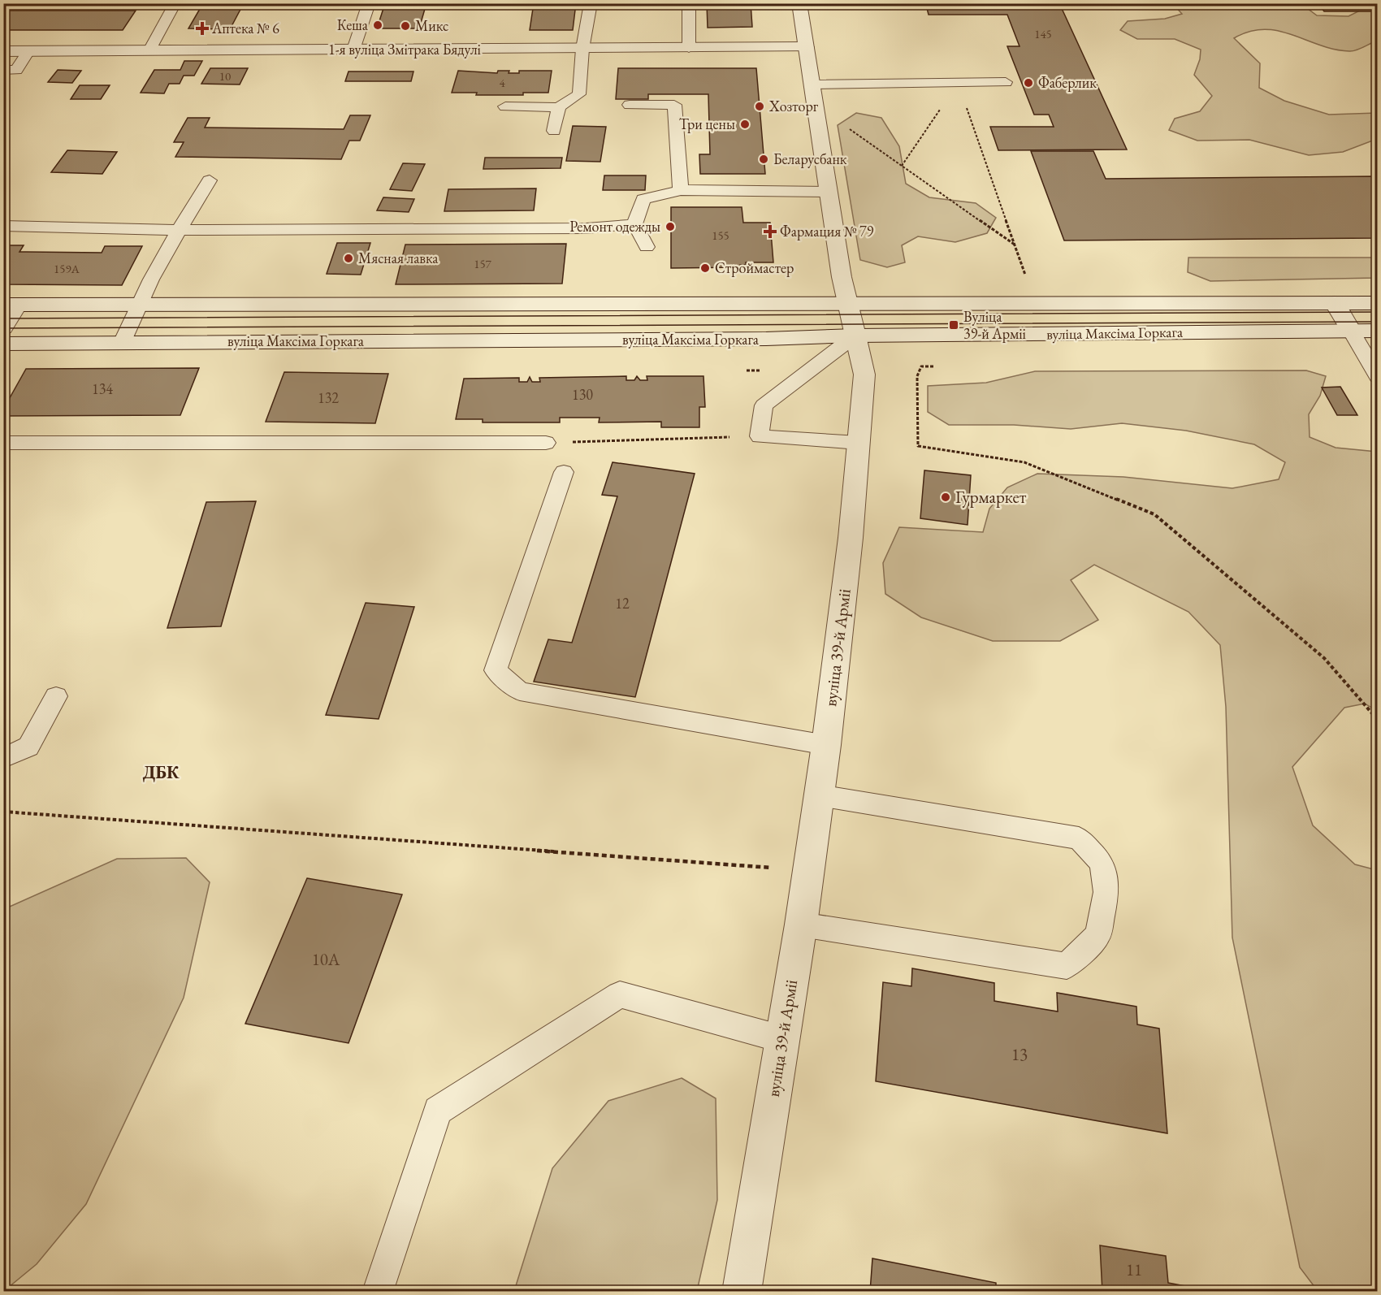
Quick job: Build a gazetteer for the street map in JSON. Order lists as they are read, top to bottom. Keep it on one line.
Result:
{"streets":{"street":["1-я вуліца Змітрака Бядулі","вуліца Максіма Горкага","вуліца 39-й Арміі"]},"crossings":[["1-я вуліца Змітрака Бядулі","вуліца 39-й Арміі"],["вуліца Максіма Горкага","вуліца 39-й Арміі"]],"districts":["ДБК"],"places":{"other":["Кеша","Микс","Фаберлик","Хозторг","Три цены","Беларусбанк","Ремонт одежды","Мясная лавка","Строймастер","Гурмаркет"],"health":["Аптека № 6","Фармация № 79"],"transit":["Вуліца 39-й Арміі"]},"house_numbers":["145","10","4","155","157","159А","134","130","132","12","10А","13","11"]}
